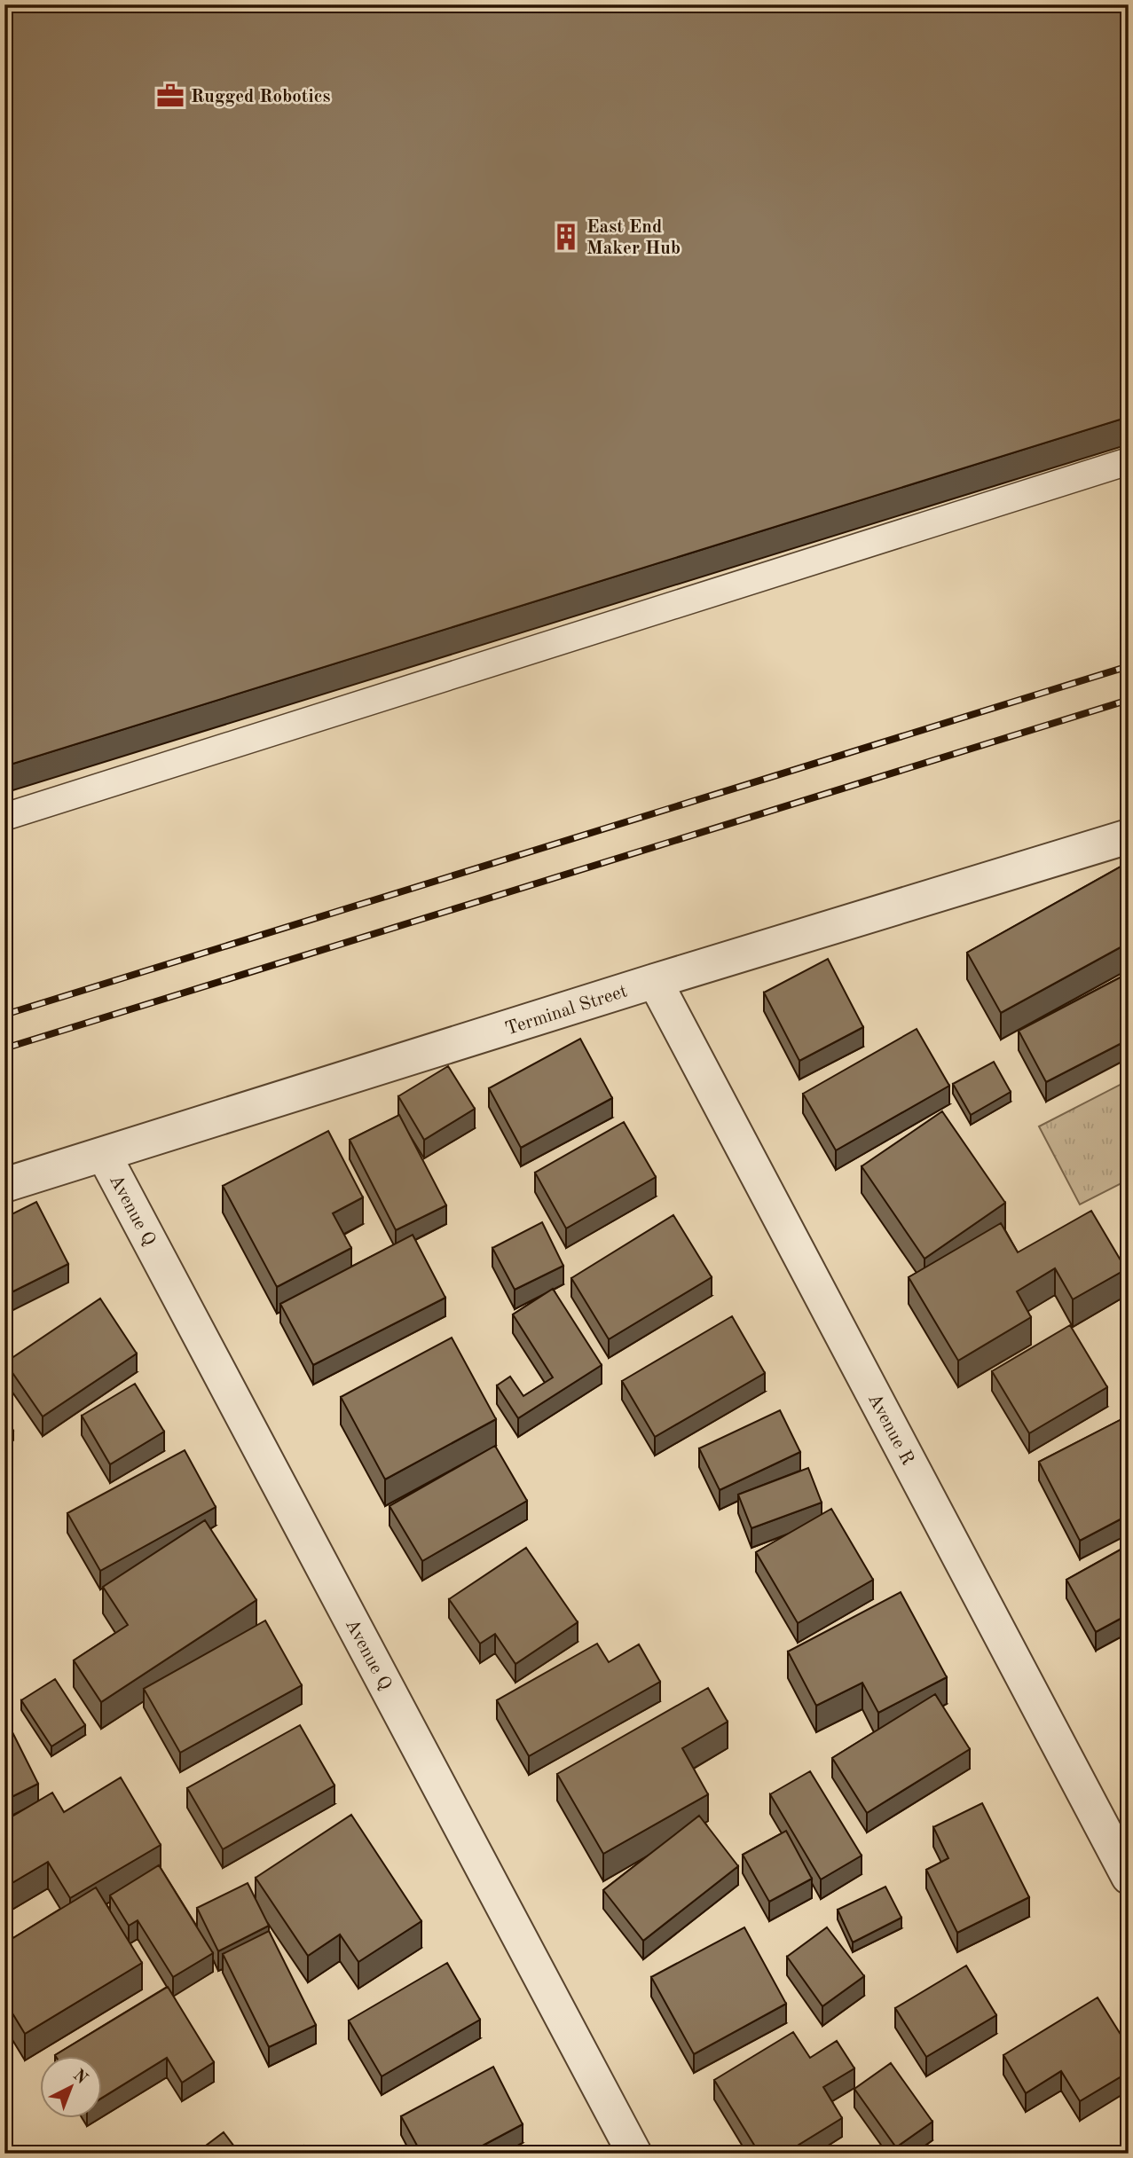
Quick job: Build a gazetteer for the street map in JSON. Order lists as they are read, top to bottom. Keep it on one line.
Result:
{"streets":{"street":["Terminal Street","Avenue Q","Avenue R"]},"crossings":[["Terminal Street","Avenue Q"],["Terminal Street","Avenue R"]],"places":{"office":["Rugged Robotics"],"building":["East End Maker Hub"]},"north":"top right"}
